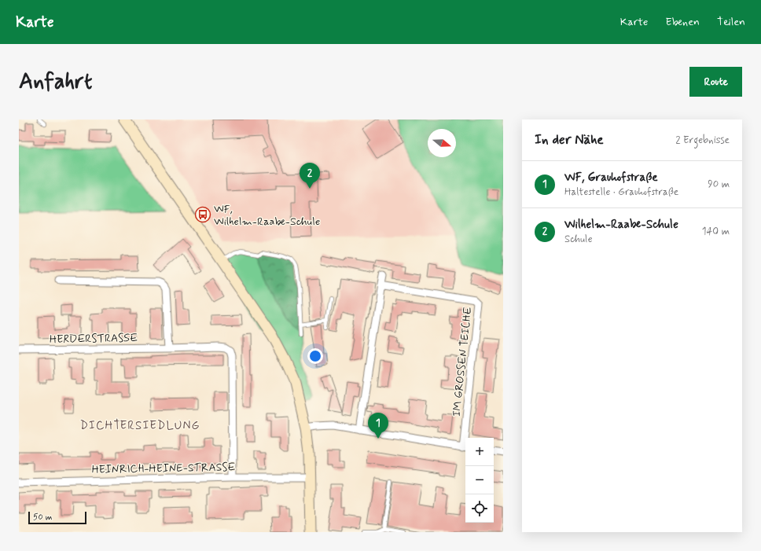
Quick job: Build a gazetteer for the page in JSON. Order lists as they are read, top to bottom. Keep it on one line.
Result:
{"streets":{"street":["HERDERSTRASSE","IM GROSSEN TEICHE","HEINRICH-HEINE-STRASSE"]},"crossings":[["HERDERSTRASSE","HEINRICH-HEINE-STRASSE"]],"districts":["DICHTERSIEDLUNG"],"places":{"bus stop":["WF, Wilhelm-Raabe-Schule"]},"scale_bar":"50 m","north":"right","page":{"header":"Karte","nav":["Karte","Ebenen","Teilen"],"buttons":"Route","title":"Anfahrt","heading":["In der Nähe","2 Ergebnisse"],"list":[{"mark":"1","name":"WF, Grauhofstraße","note":"Haltestelle · Grauhofstraße","value":"90 m"},{"mark":"2","name":"Wilhelm-Raabe-Schule","note":"Schule","value":"140 m"}],"pins":["2","1"],"map_buttons":["+","−"],"scale":"50 m"}}
